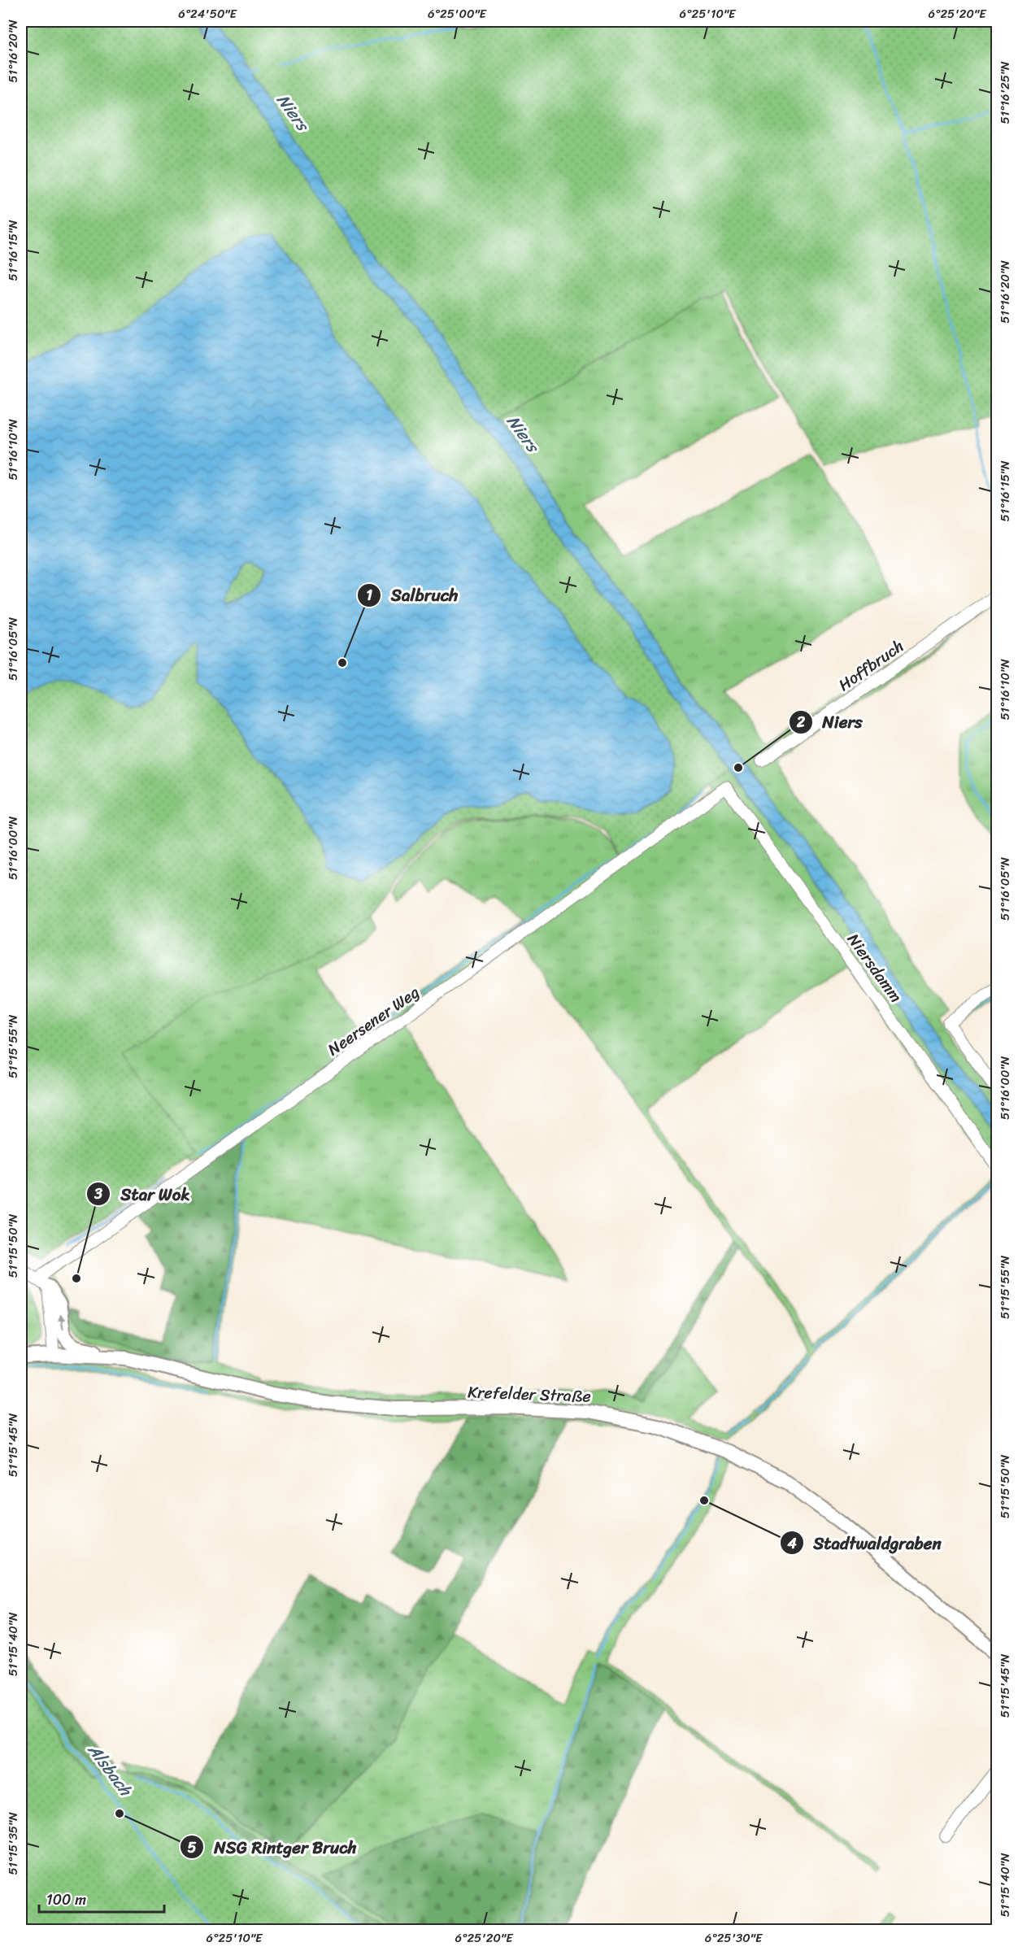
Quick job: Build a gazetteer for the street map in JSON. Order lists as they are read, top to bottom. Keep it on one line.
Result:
{"streets":{"main road":["Krefelder Straße"],"street":["Hoffbruch","Niersdamm","Neersener Weg"]},"crossings":[["Niersdamm","Neersener Weg"]],"water":["Niers","Alsbach"],"places":["Salbruch","Niers","Star Wok","Stadtwaldgraben","NSG Rintger Bruch"],"scale_bar":"100 m","coordinates":["6°24'50\"E","6°25'00\"E","6°25'10\"E","6°25'20\"E","51°16'20\"N","51°16'25\"N","51°16'15\"N","51°16'10\"N","51°16'05\"N","51°16'00\"N","51°15'55\"N","51°15'50\"N","51°15'45\"N","51°15'40\"N","51°15'35\"N","6°25'30\"E"]}
